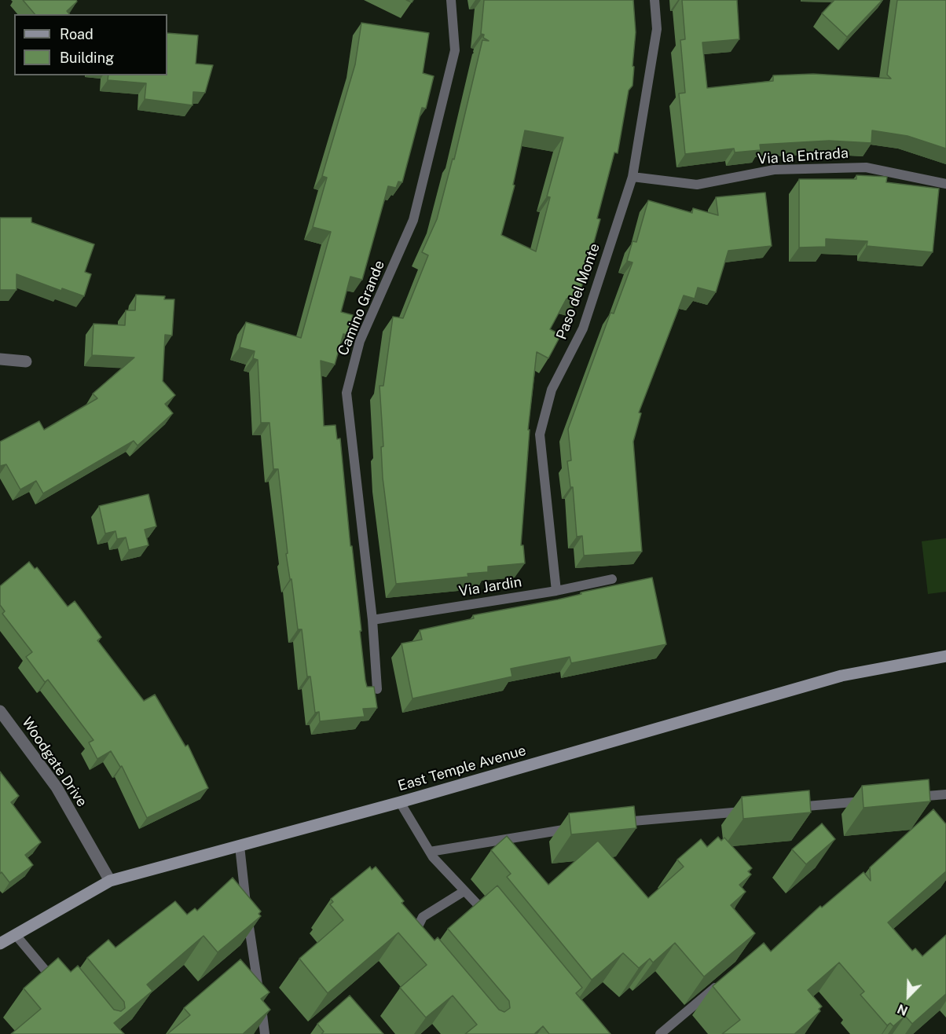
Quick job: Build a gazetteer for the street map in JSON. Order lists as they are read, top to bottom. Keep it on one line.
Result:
{"streets":{"main road":["East Temple Avenue"],"street":["Woodgate Drive"],"lane":["Via la Entrada","Paso del Monte","Camino Grande","Via Jardin"]},"crossings":[["Via la Entrada","Paso del Monte"],["Paso del Monte","Via Jardin"],["Camino Grande","Via Jardin"],["Woodgate Drive","East Temple Avenue"]],"legend":["Road","Building"],"north":"bottom left"}
